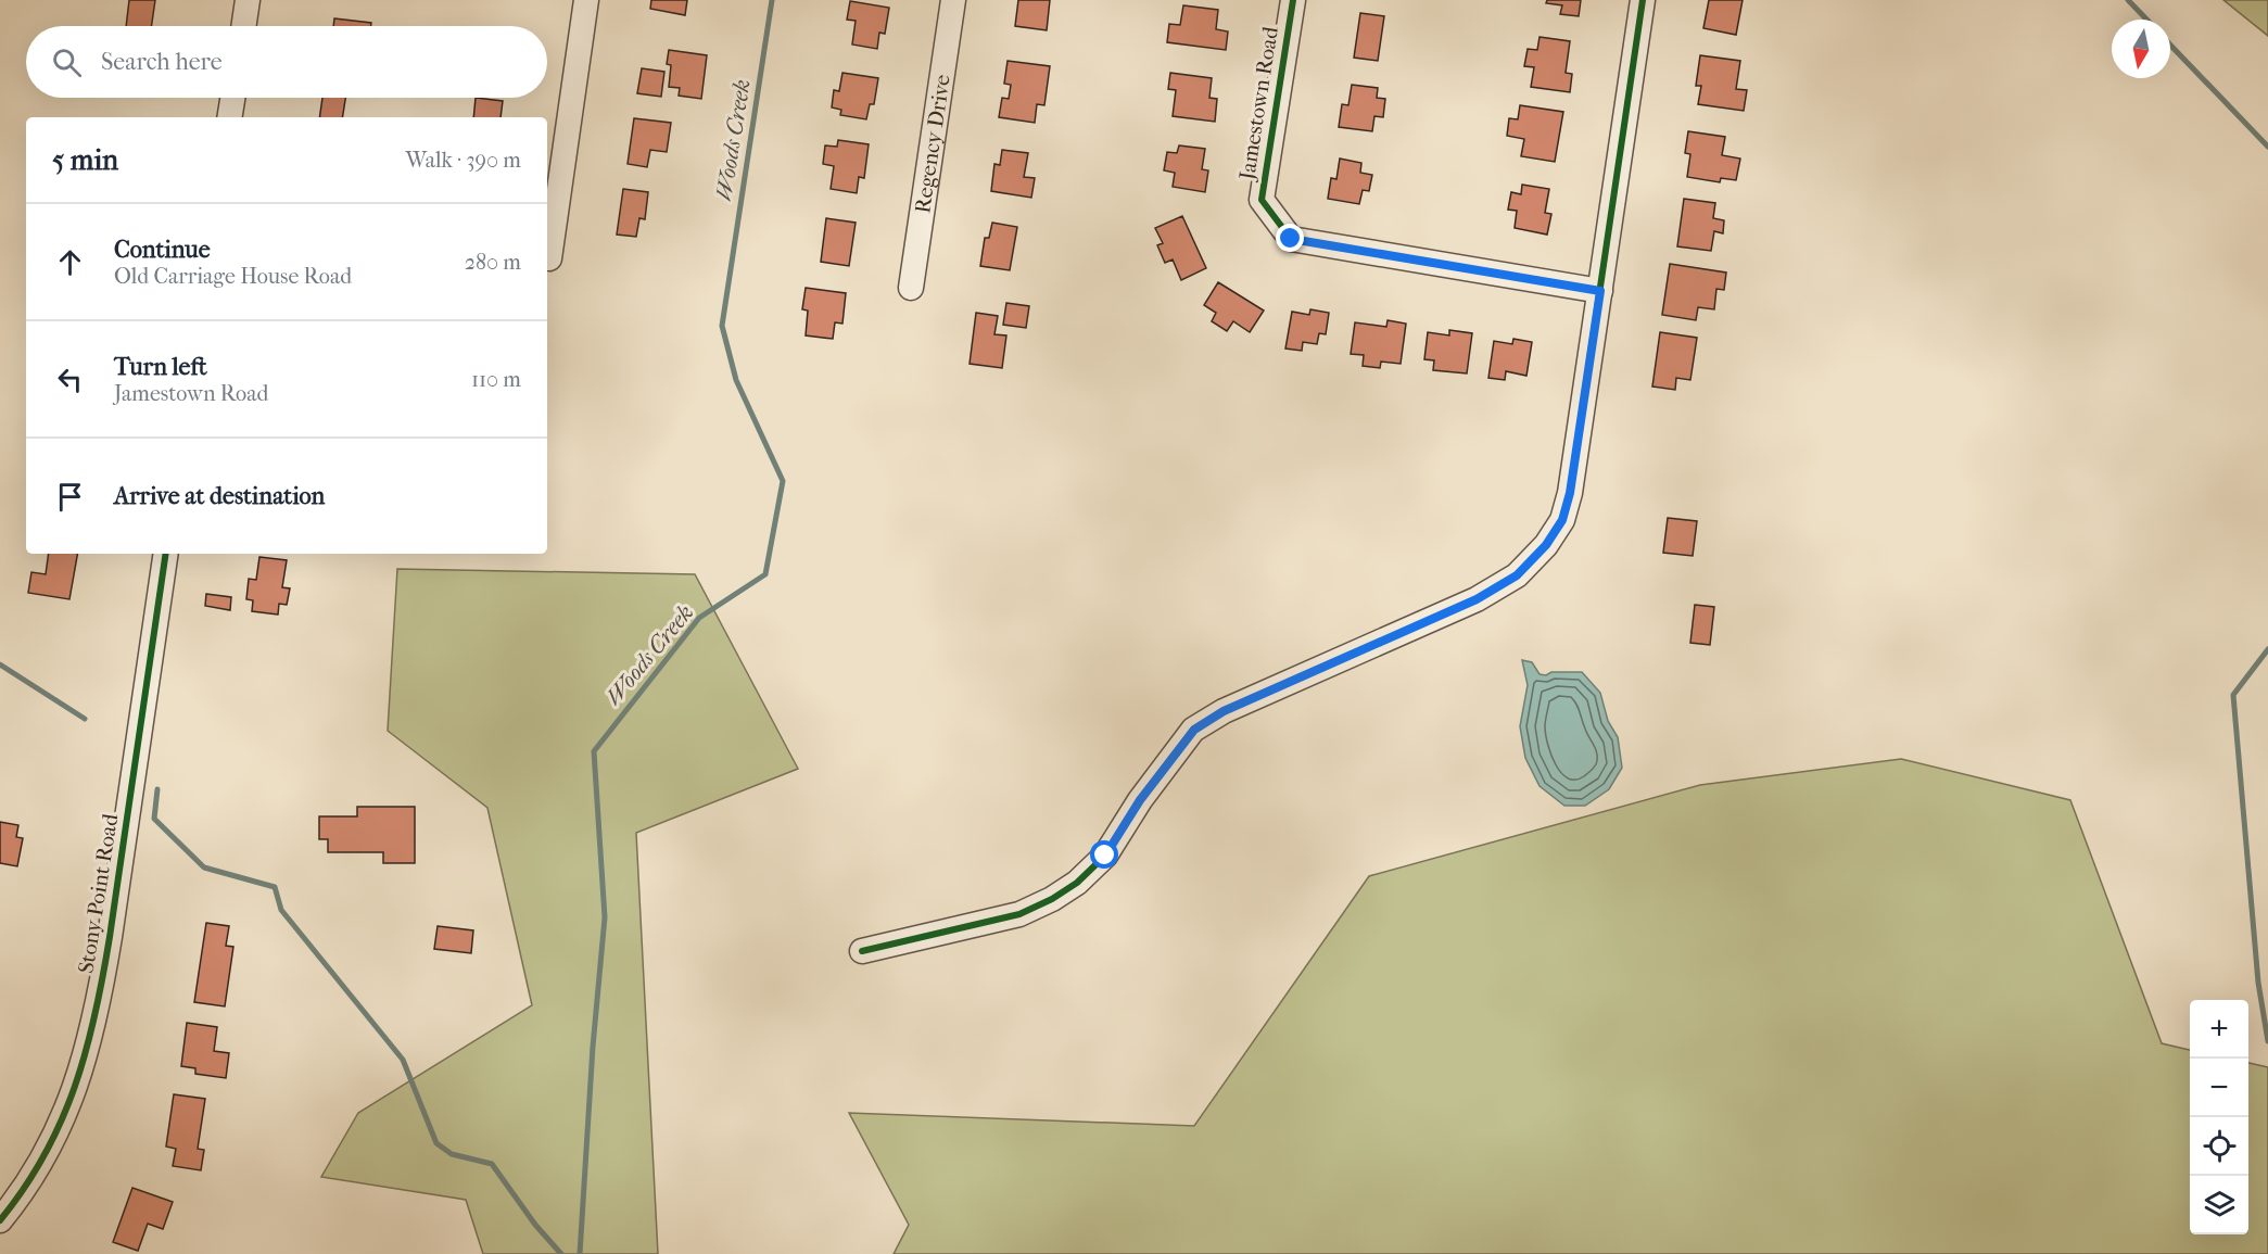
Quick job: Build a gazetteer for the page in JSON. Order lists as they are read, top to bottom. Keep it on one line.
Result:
{"streets":{"street":["Jamestown Road","Regency Drive","Stony Point Road"]},"water":["Woods Creek"],"north":"bottom","page":{"search":"Search here","heading":["5 min","Walk · 390 m"],"list":[["Continue","Old Carriage House Road","280 m"],["Turn left","Jamestown Road","110 m"],"Arrive at destination"],"map_buttons":["+","−"]}}
